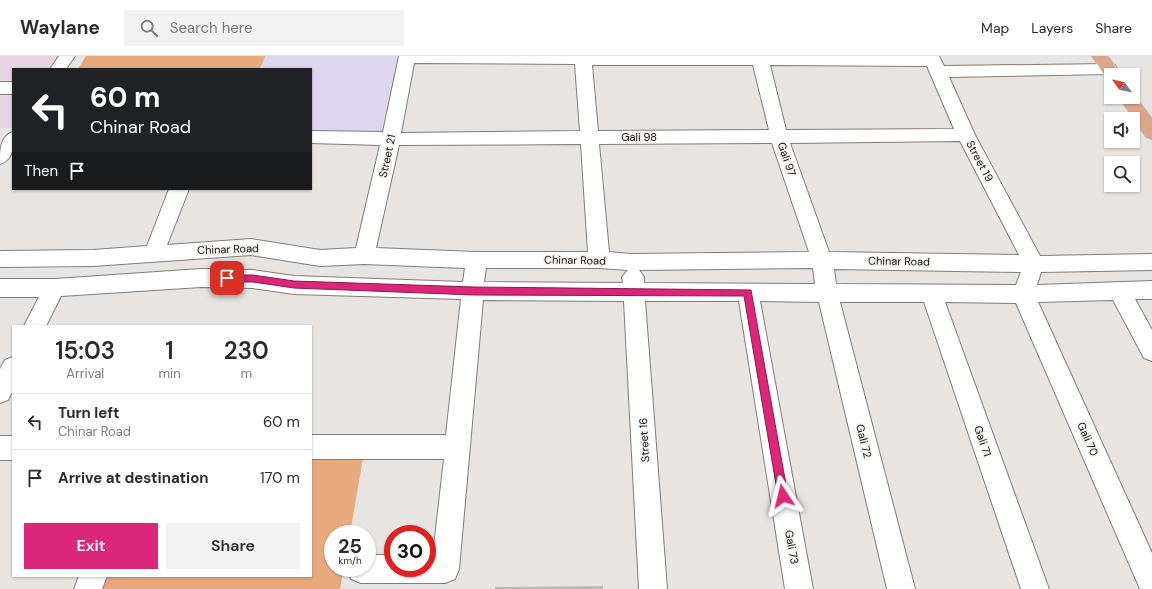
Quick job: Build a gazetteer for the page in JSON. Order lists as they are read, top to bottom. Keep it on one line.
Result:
{"streets":{"street":["Gali 98","Street 21","Gali 97","Street 19","Chinar Road","Gali 70","Street 16","Gali 72","Gali 71","Gali 73"]},"crossings":[["Gali 98","Street 21"],["Gali 98","Gali 97"],["Gali 98","Street 19"],["Street 21","Chinar Road"],["Gali 97","Chinar Road"],["Gali 97","Gali 72"],["Street 19","Chinar Road"],["Chinar Road","Street 16"]],"north":"top left","page":{"header":"Waylane","search":"Search here","nav":["Map","Layers","Share"],"turn":["60 m","Chinar Road"],"then":"Then","eta":["15:03","Arrival","1","min","230","m"],"list":[{"name":"Turn left","note":"Chinar Road","value":"60 m"},{"name":"Arrive at destination","value":"170 m"}],"buttons":["Exit","Share"],"speed":"25 km/h","limit":"30"}}
